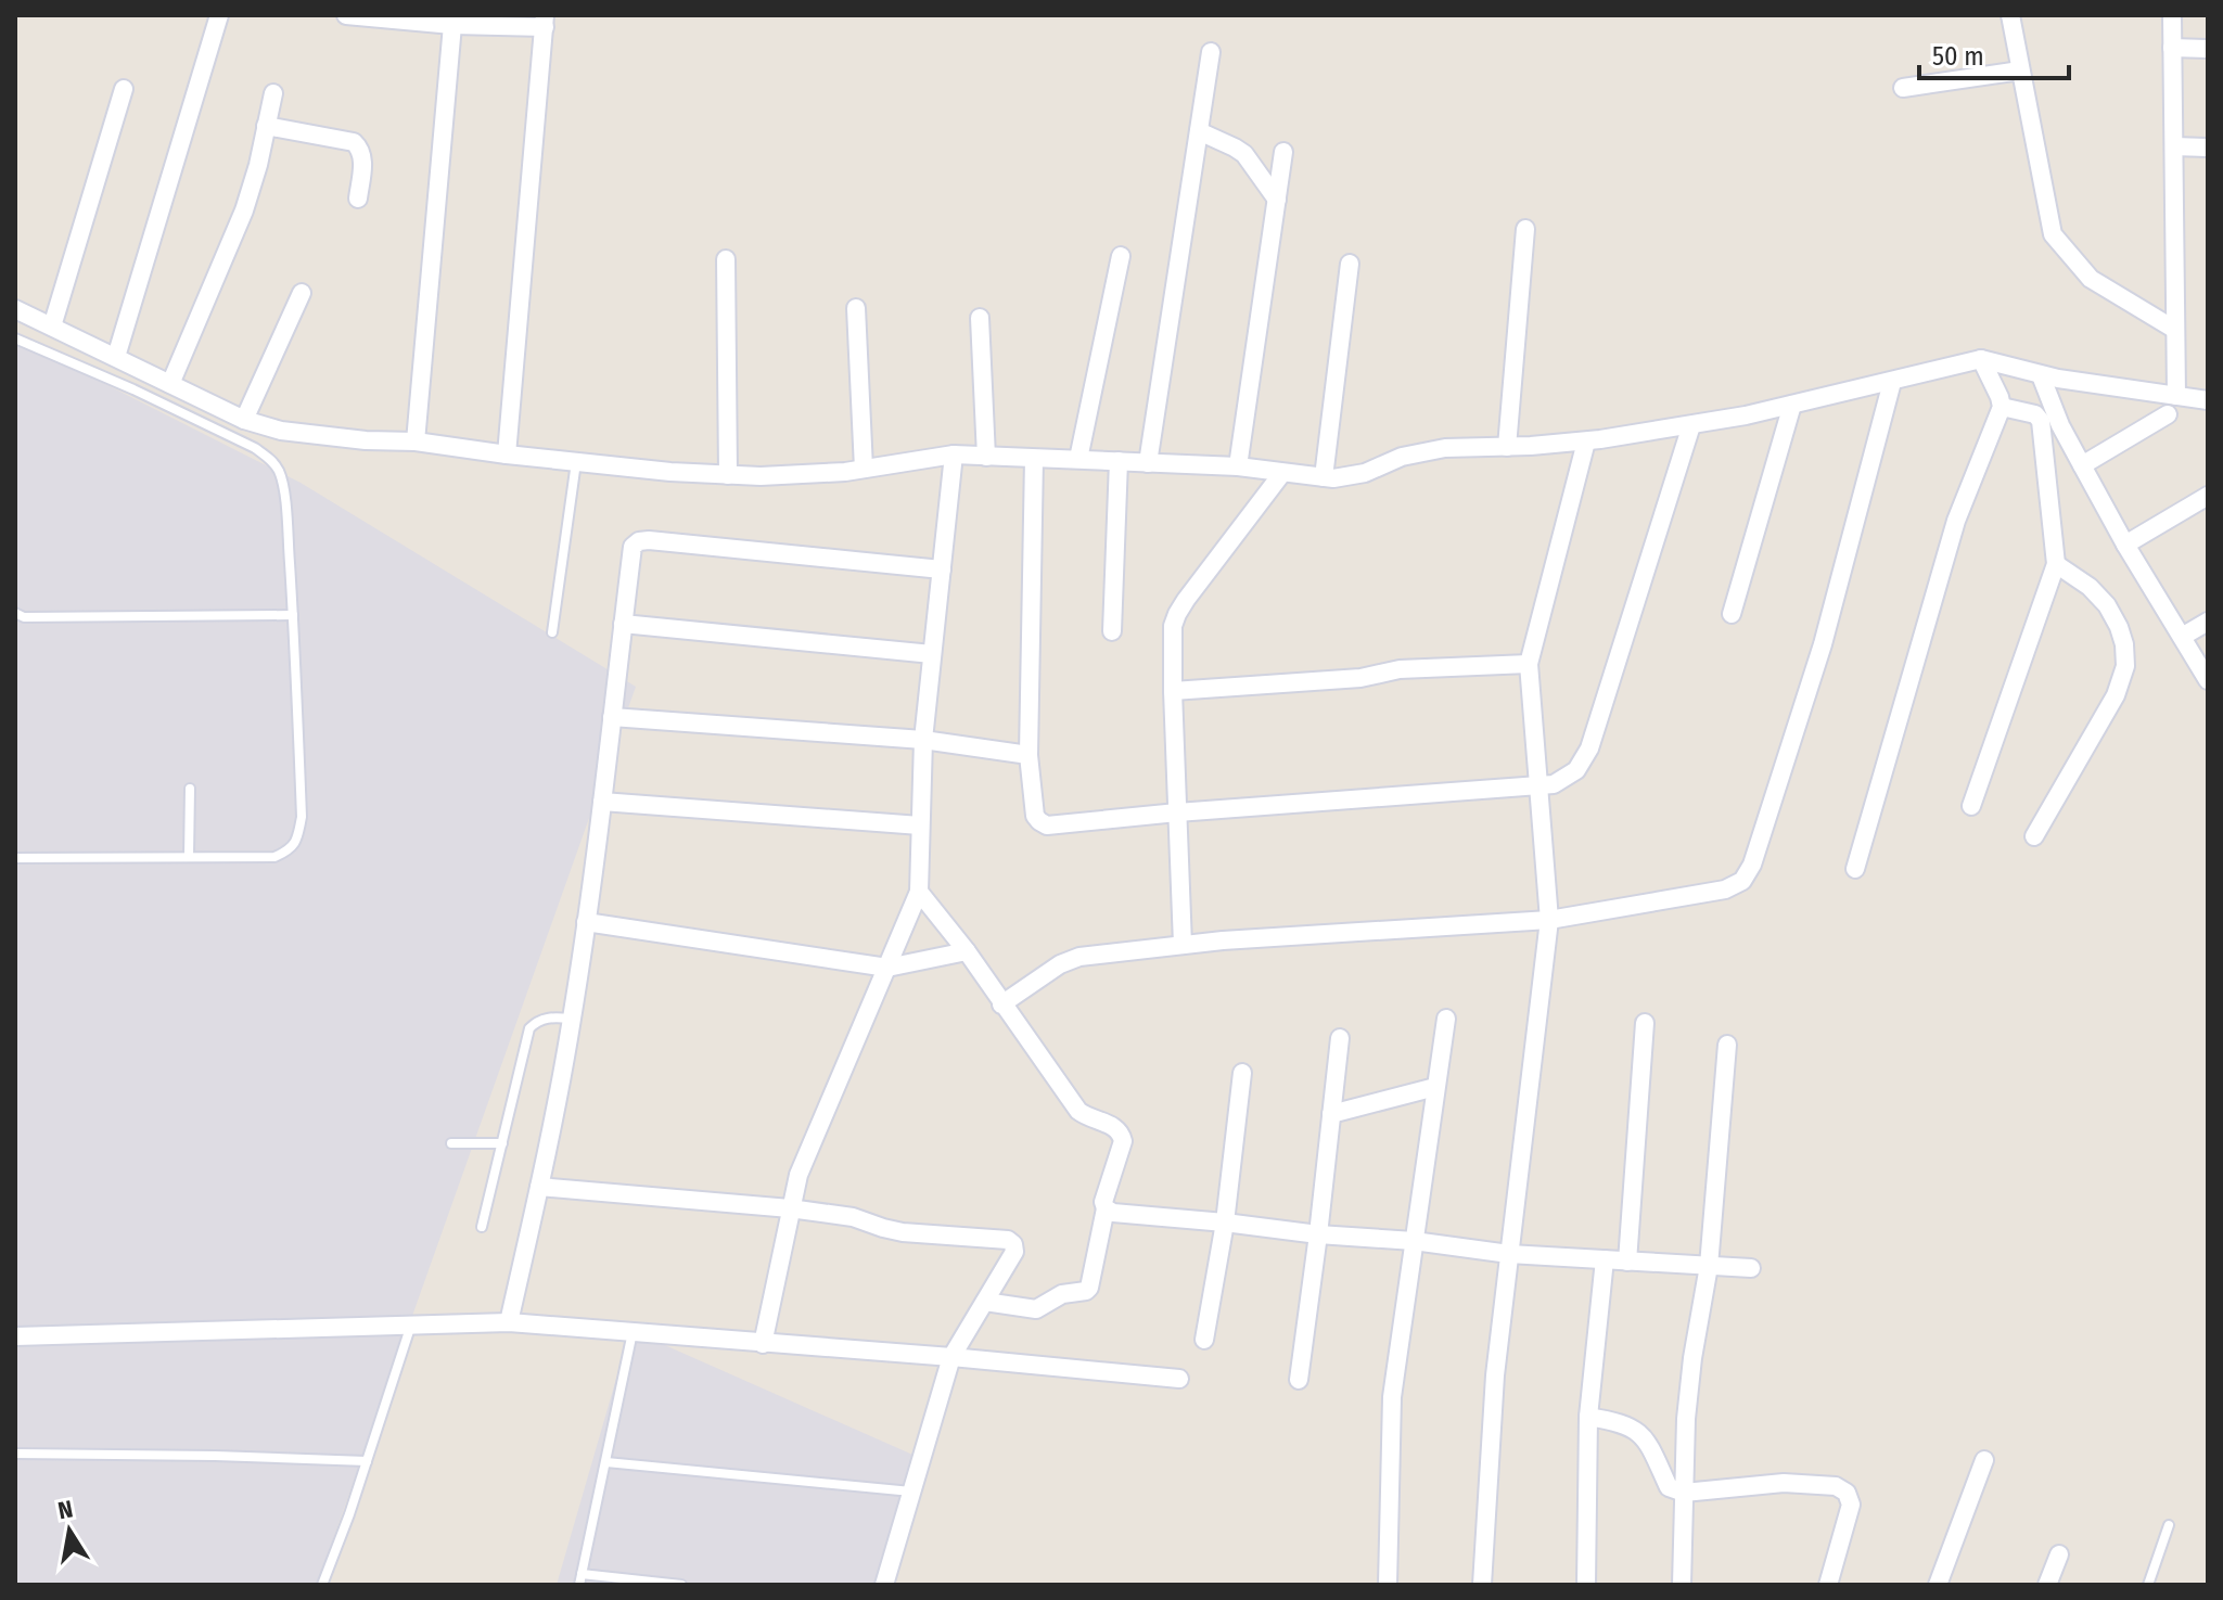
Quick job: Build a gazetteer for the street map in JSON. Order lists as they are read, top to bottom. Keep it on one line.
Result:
{"scale_bar":"50 m","north":"top"}
